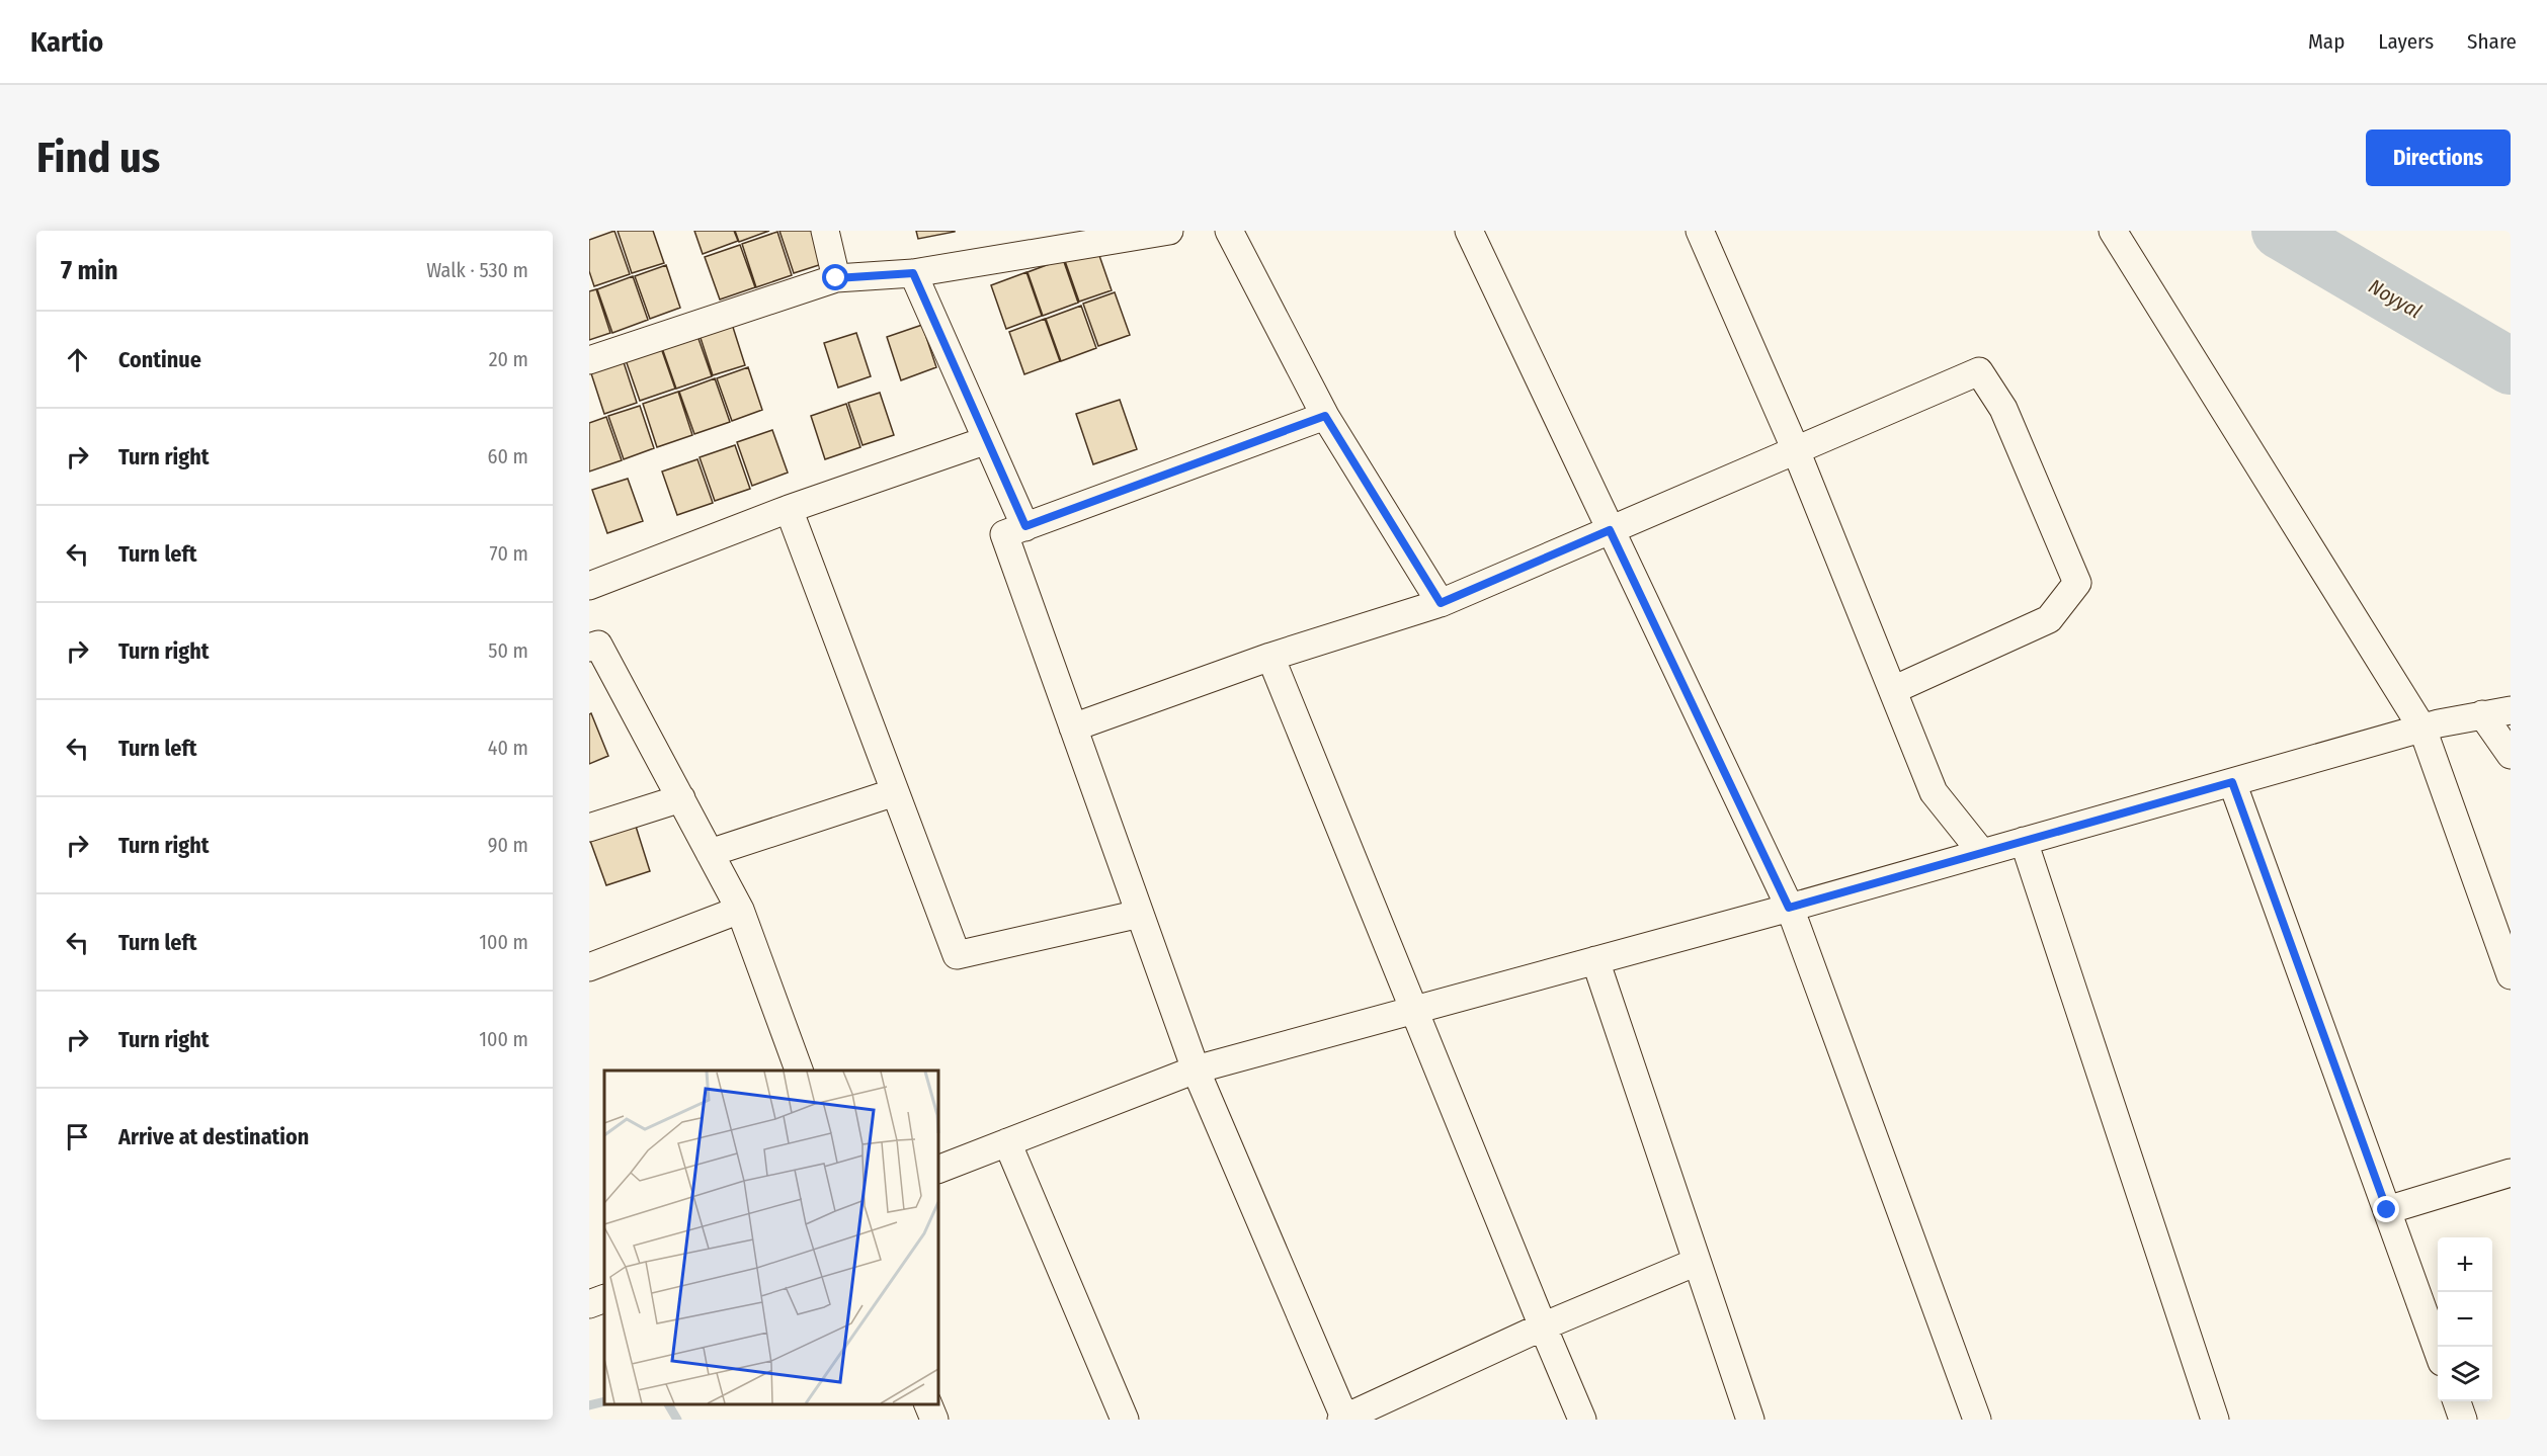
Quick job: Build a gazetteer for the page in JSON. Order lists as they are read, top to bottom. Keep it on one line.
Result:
{"water":["Noyyal"],"page":{"header":"Kartio","nav":["Map","Layers","Share"],"buttons":"Directions","title":"Find us","heading":["7 min","Walk · 530 m"],"list":[["Continue","20 m"],["Turn right","60 m"],["Turn left","70 m"],["Turn right","50 m"],["Turn left","40 m"],["Turn right","90 m"],["Turn left","100 m"],["Turn right","100 m"],"Arrive at destination"],"map_buttons":["+","−"]}}
